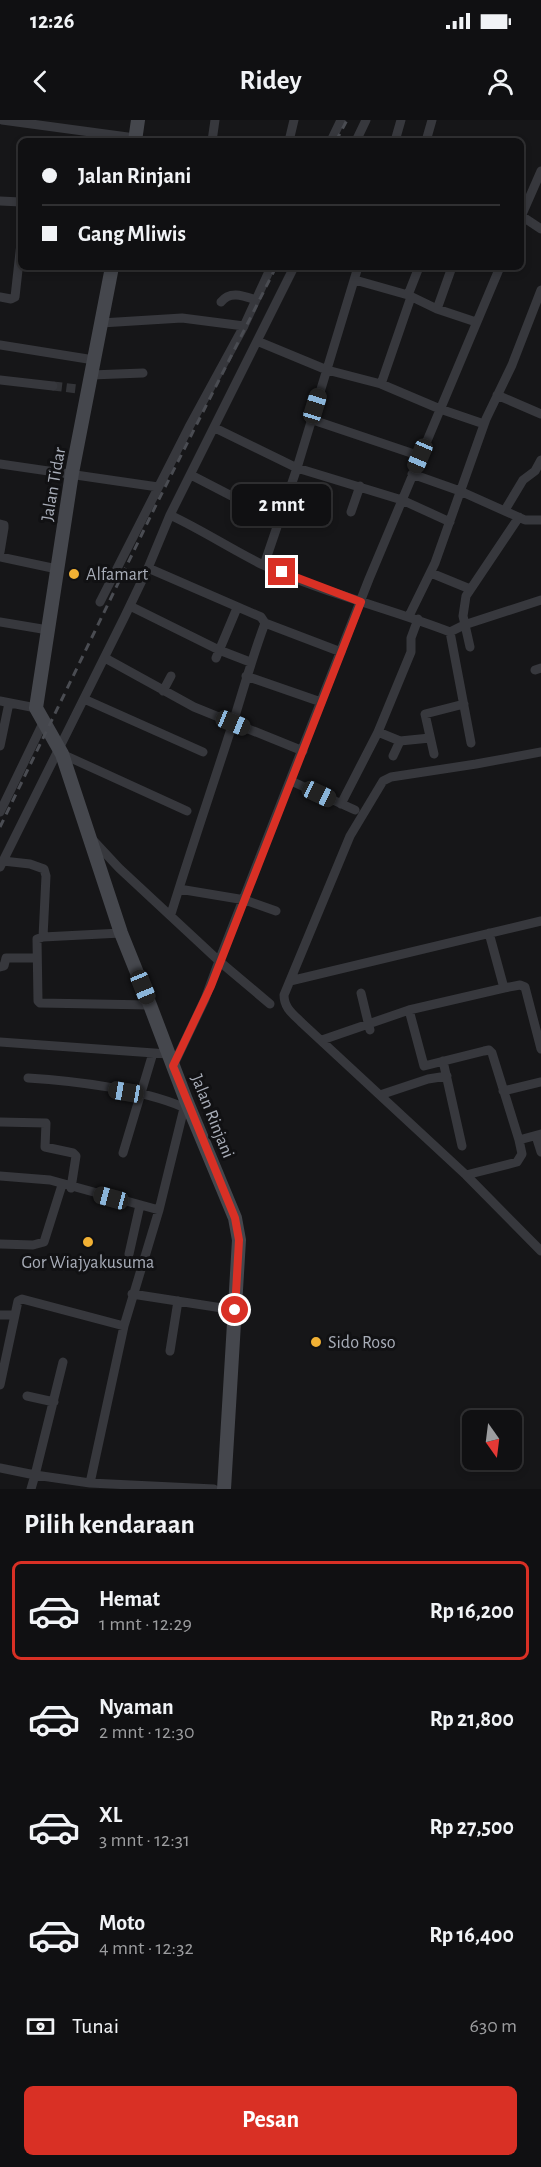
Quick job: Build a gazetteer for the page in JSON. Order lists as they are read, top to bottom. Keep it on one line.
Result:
{"streets":{"street":["Jalan Tidar","Jalan Rinjani"]},"crossings":[["Jalan Tidar","Jalan Rinjani"]],"places":["Alfamart","Gor Wiajyakusuma","Sido Roso"],"north":"bottom","page":{"status":"12:26","header":"Ridey","banner":["Jalan Rinjani","Gang Mliwis"],"bubble":"2 mnt","heading":"Pilih kendaraan","list":[{"name":"Hemat","note":"1 mnt · 12:29","value":"Rp 16,200"},{"name":"Nyaman","note":"2 mnt · 12:30","value":"Rp 21,800"},{"name":"XL","note":"3 mnt · 12:31","value":"Rp 27,500"},{"name":"Moto","note":"4 mnt · 12:32","value":"Rp 16,400"}],"pay":["Tunai","630 m"],"buttons":"Pesan"}}
